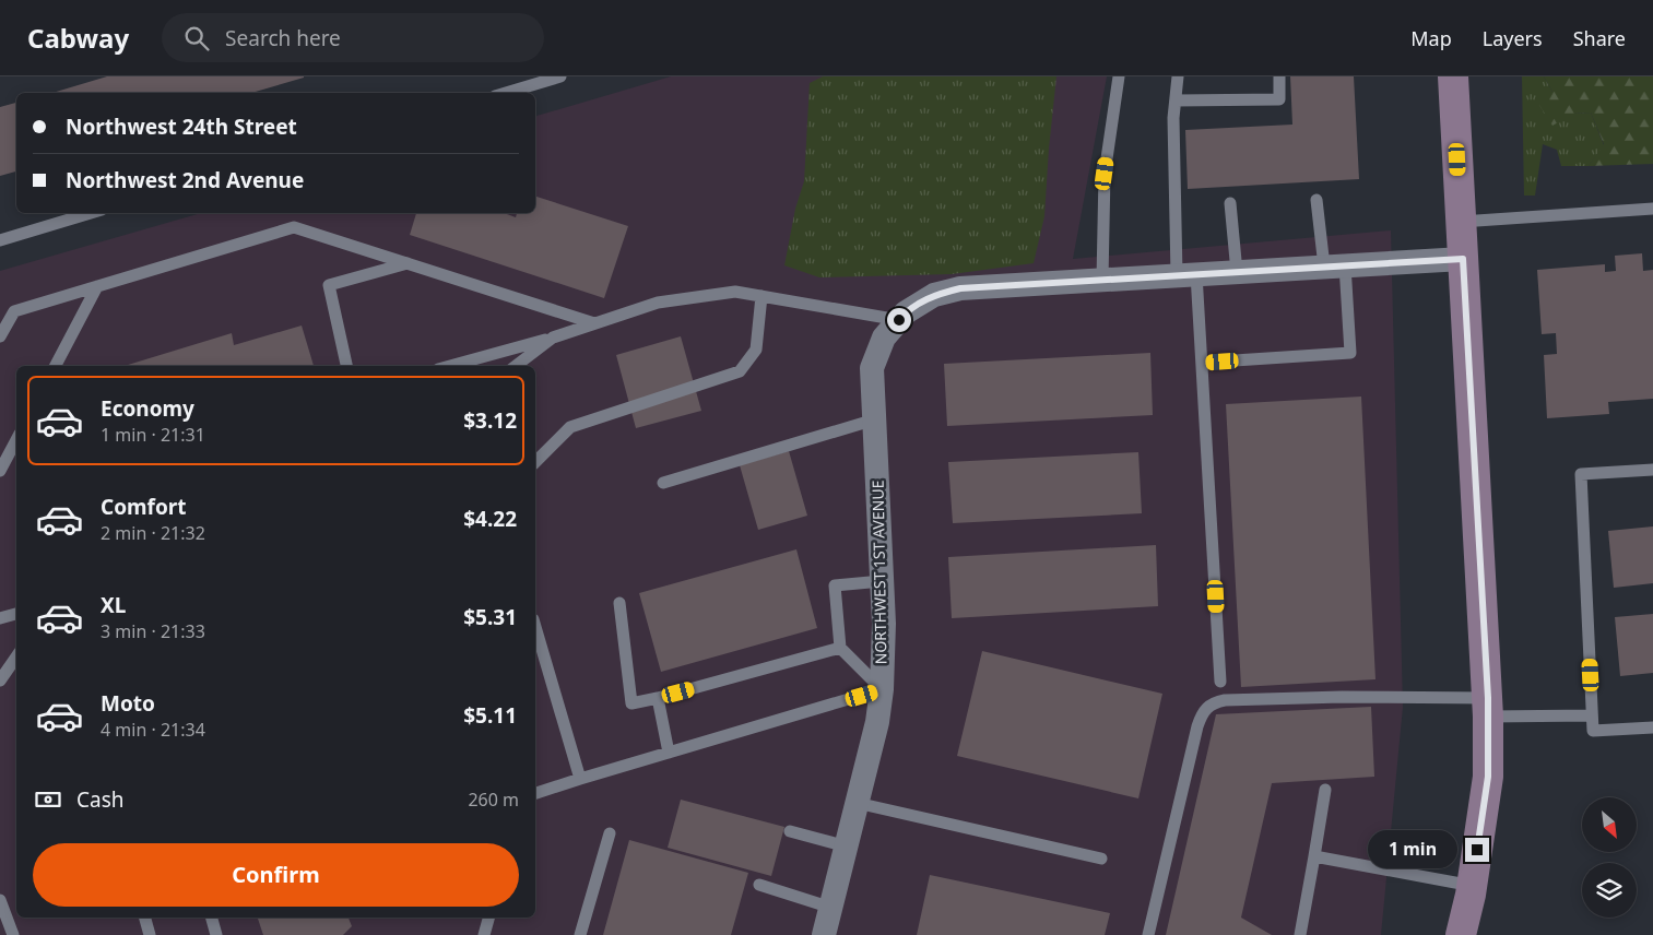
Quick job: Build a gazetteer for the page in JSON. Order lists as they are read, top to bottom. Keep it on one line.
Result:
{"streets":{"street":["NORTHWEST 1ST AVENUE"]},"north":"bottom right","page":{"header":"Cabway","search":"Search here","nav":["Map","Layers","Share"],"banner":["Northwest 24th Street","Northwest 2nd Avenue"],"list":[{"name":"Economy","note":"1 min · 21:31","value":"$3.12"},{"name":"Comfort","note":"2 min · 21:32","value":"$4.22"},{"name":"XL","note":"3 min · 21:33","value":"$5.31"},{"name":"Moto","note":"4 min · 21:34","value":"$5.11"}],"pay":["Cash","260 m"],"bubble":"1 min","buttons":"Confirm"}}
